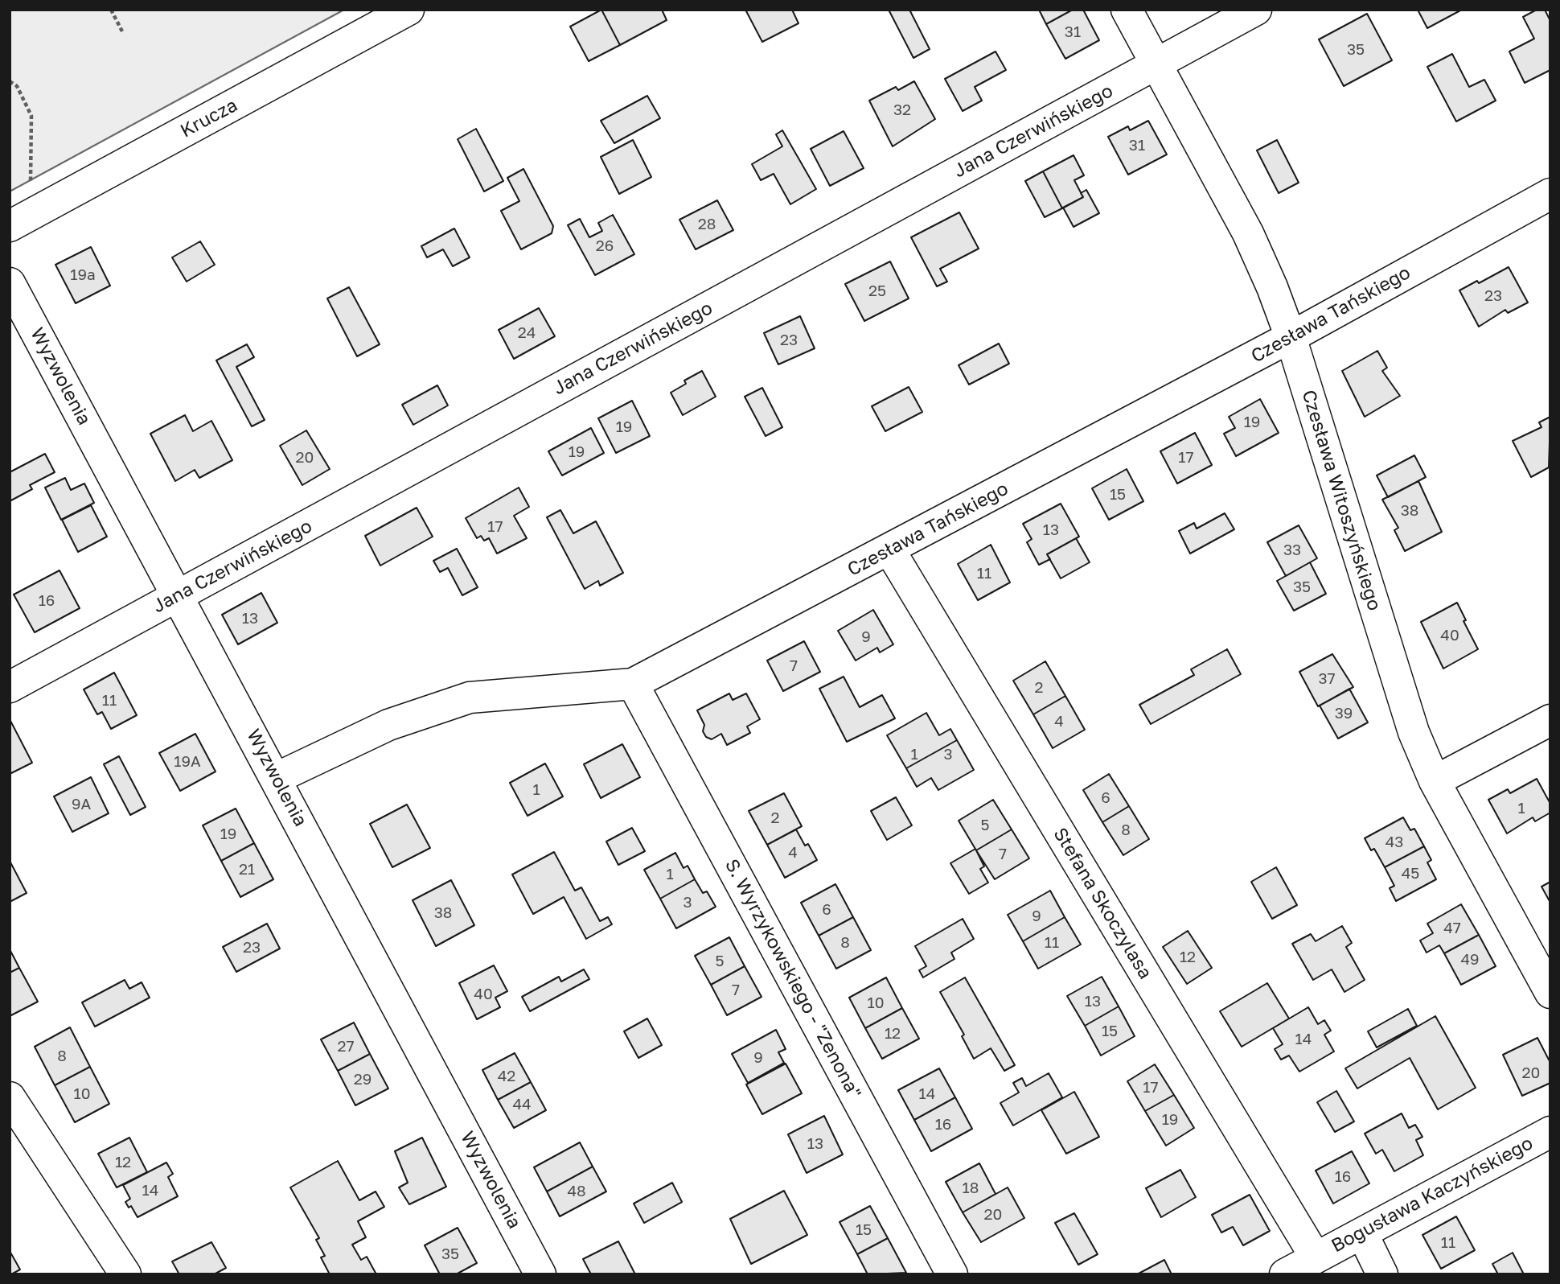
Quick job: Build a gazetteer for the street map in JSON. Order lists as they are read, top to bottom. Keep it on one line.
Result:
{"streets":{"street":["Krucza","Jana Czerwińskiego","Czesława Tańskiego","Wyzwolenia","Czesława Witoszyńskiego","Stefana Skoczylasa","S. Wyrzykowskiego - \"Zenona\"","Bogusława Kaczyńskiego"]},"crossings":[["Jana Czerwińskiego","Wyzwolenia"],["Jana Czerwińskiego","Czesława Witoszyńskiego"],["Czesława Tańskiego","Wyzwolenia"],["Czesława Tańskiego","Czesława Witoszyńskiego"],["Czesława Tańskiego","Stefana Skoczylasa"],["Czesława Tańskiego","S. Wyrzykowskiego - \"Zenona\""],["Stefana Skoczylasa","Bogusława Kaczyńskiego"]],"house_numbers":["31","35","32","31","28","26","19a","25","23","24","23","19","19","19","20","17","15","38","17","13","33","11","35","16","13","40","9","7","37","2","11","39","4","1","3","19A","1","6","9A","1","2","5","8","19","43","4","7","21","45","1","3","6","38","9","47","8","11","23","12","49","5","7","40","13","10","15","12","14","27","8","9","20","42","29","17","10","14","44","19","16","13","12","16","18","14","48","20","15","11","35"]}
